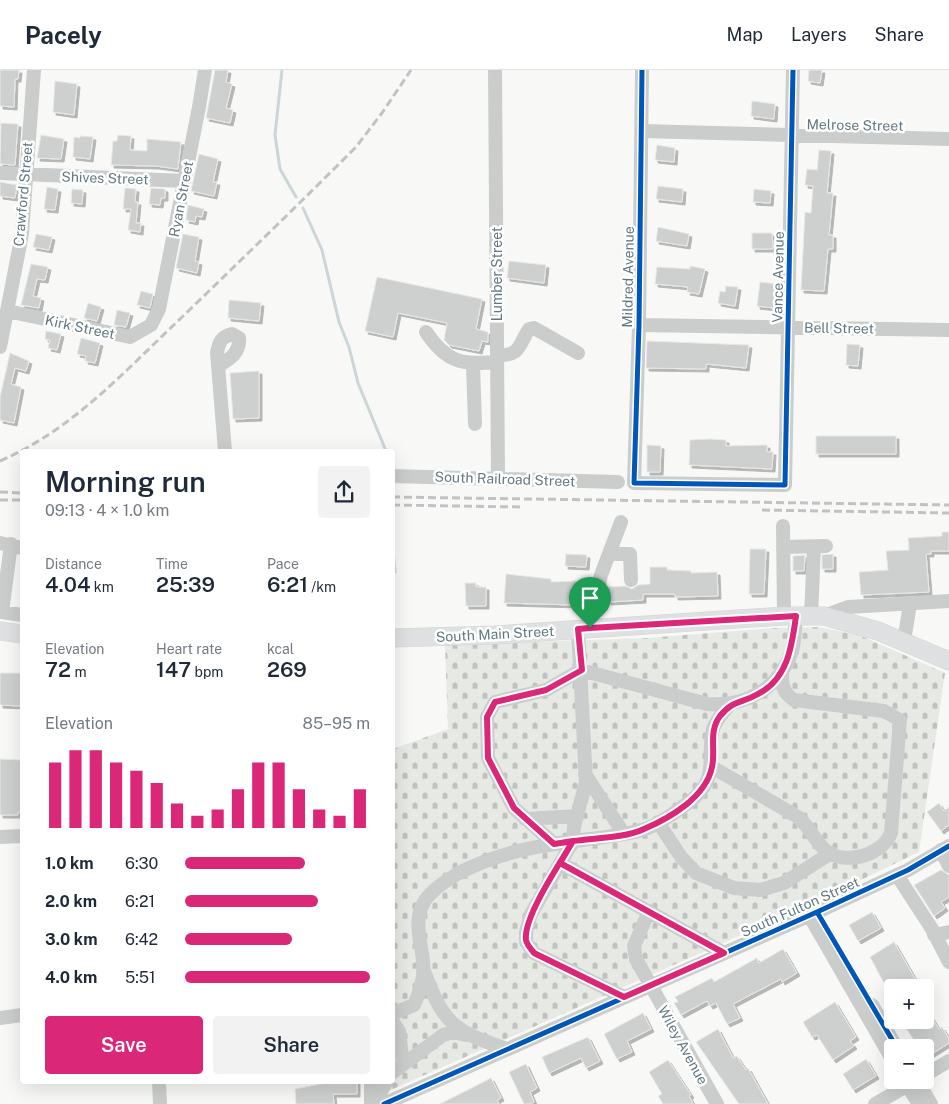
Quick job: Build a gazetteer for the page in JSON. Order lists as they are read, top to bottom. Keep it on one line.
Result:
{"streets":{"main road":["South Main Street"],"street":["Melrose Street","Shives Street","Crawford Street","Ryan Street","Lumber Street","Mildred Avenue","Vance Avenue","Kirk Street","Bell Street","South Railroad Street","South Fulton Street","Wiley Avenue"]},"crossings":[["Melrose Street","Mildred Avenue"],["Melrose Street","Vance Avenue"],["Shives Street","Crawford Street"],["Shives Street","Ryan Street"],["Crawford Street","Kirk Street"],["Ryan Street","Kirk Street"],["Lumber Street","South Railroad Street"],["Mildred Avenue","Vance Avenue"],["Mildred Avenue","Bell Street"],["Vance Avenue","Bell Street"],["South Fulton Street","Wiley Avenue"]],"page":{"header":"Pacely","nav":["Map","Layers","Share"],"heading":["Morning run","09:13 · 4 × 1.0 km"],"stats":[["Distance","4.04 km"],["Time","25:39"],["Pace","6:21 /km"],["Elevation","72 m"],["Heart rate","147 bpm"],["kcal","269"]],"chart":["Elevation","85–95 m"],"list":[{"name":"1.0 km","note":"6:30"},{"name":"2.0 km","note":"6:21"},{"name":"3.0 km","note":"6:42"},{"name":"4.0 km","note":"5:51"}],"map_buttons":["+","−"],"buttons":["Save","Share"]}}
